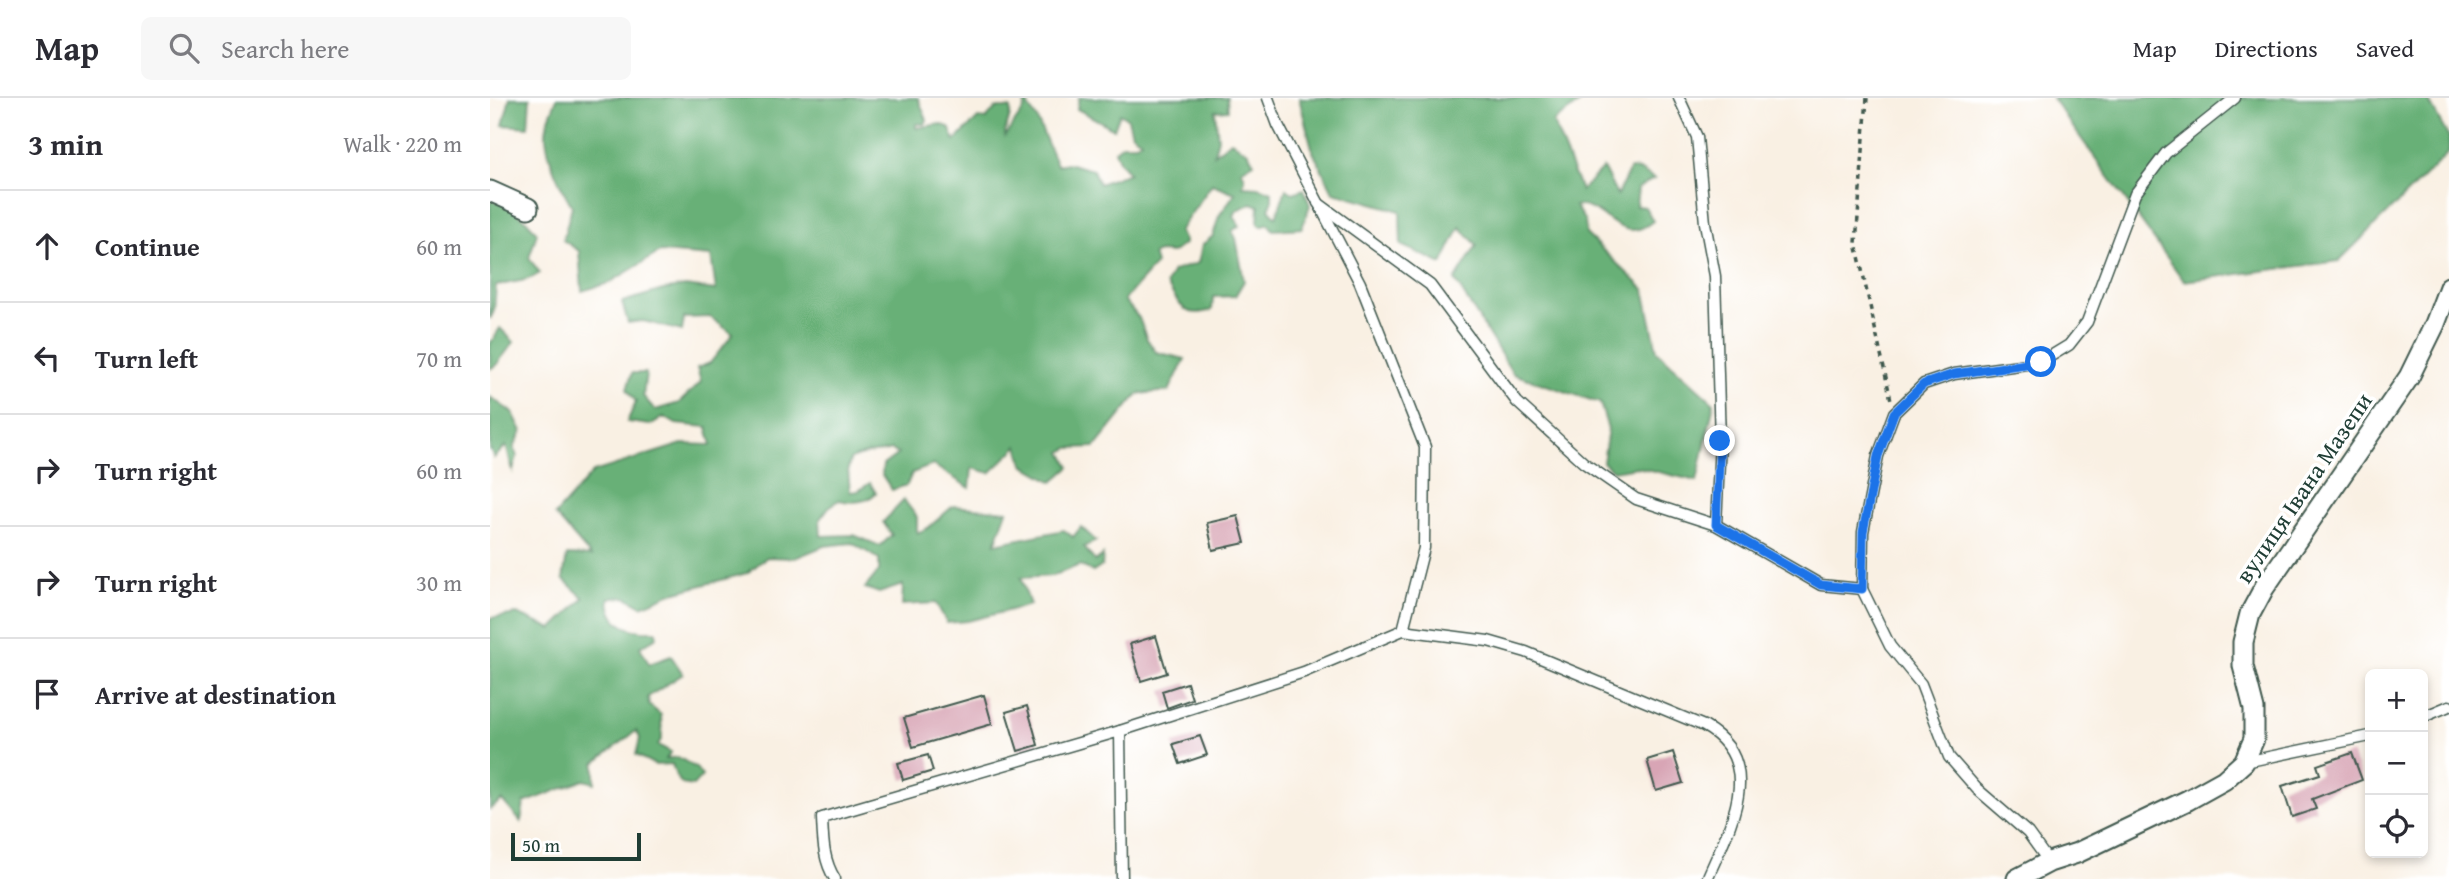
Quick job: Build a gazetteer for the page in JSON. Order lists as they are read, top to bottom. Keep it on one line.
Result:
{"streets":{"street":["вулиця Івана Мазепи"]},"scale_bar":"50 m","page":{"header":"Map","search":"Search here","nav":["Map","Directions","Saved"],"heading":["3 min","Walk · 220 m"],"list":[["Continue","60 m"],["Turn left","70 m"],["Turn right","60 m"],["Turn right","30 m"],"Arrive at destination"],"map_buttons":["+","−"],"scale":"50 m"}}
